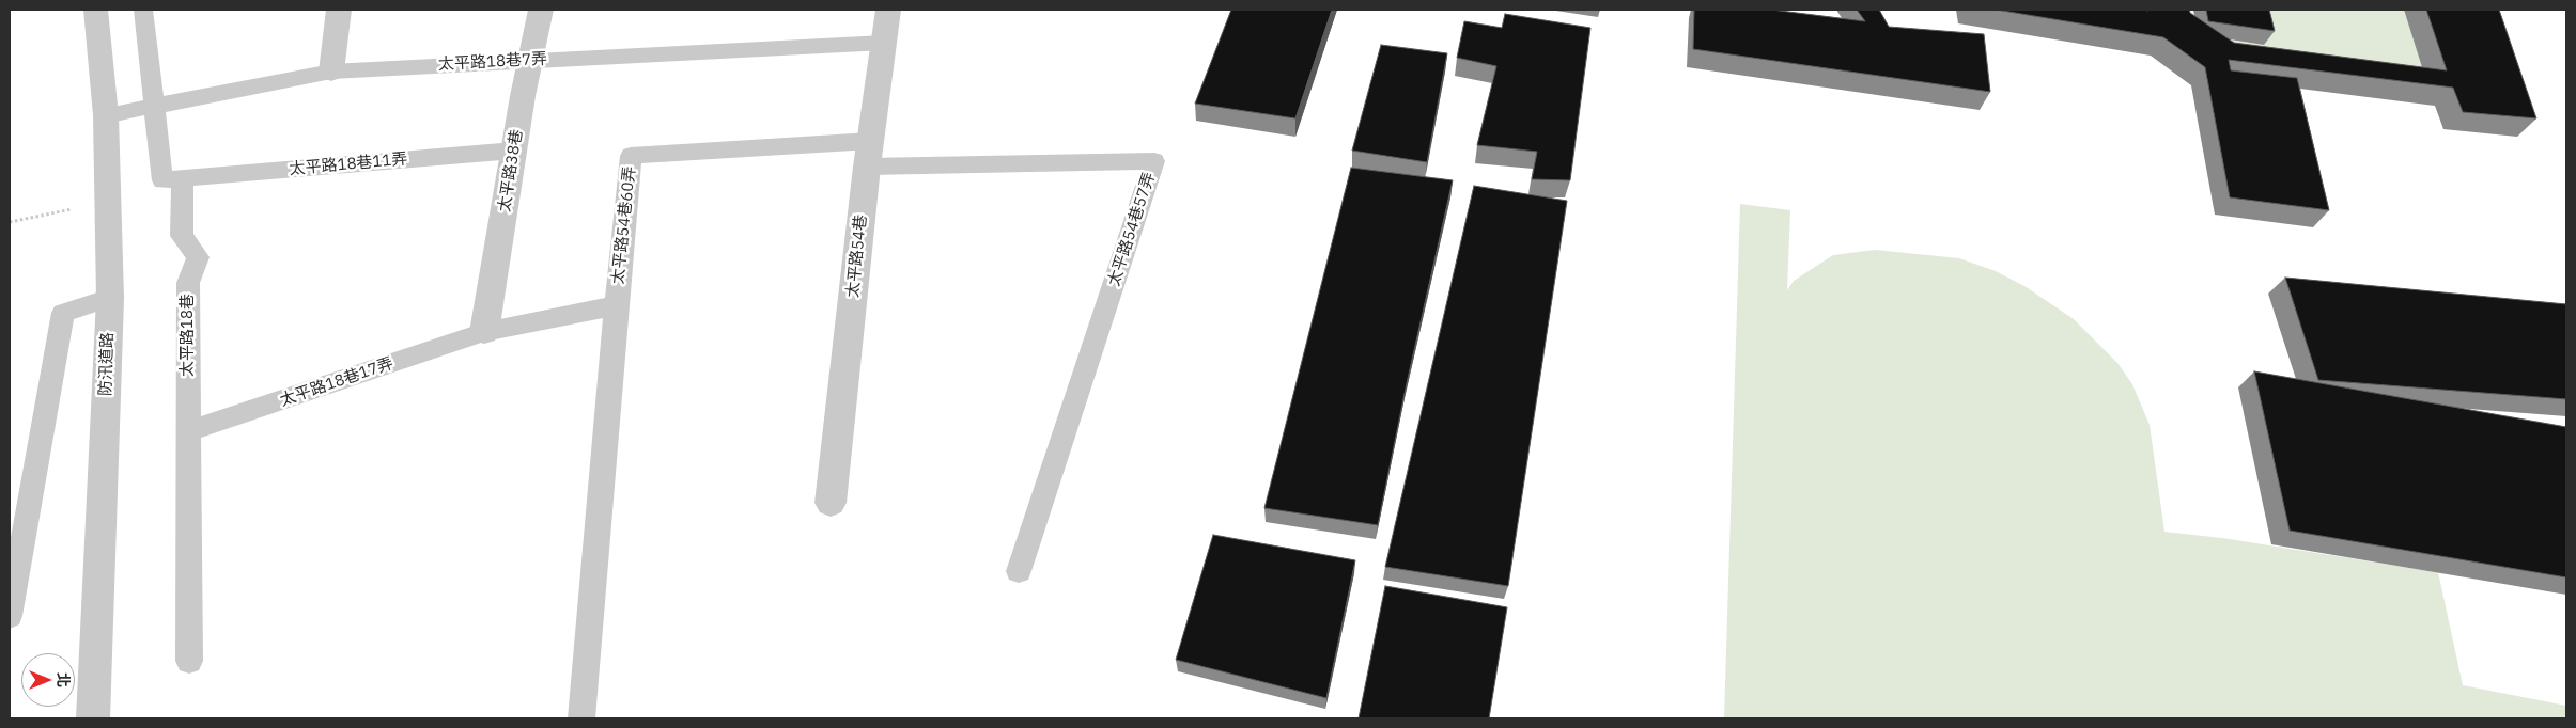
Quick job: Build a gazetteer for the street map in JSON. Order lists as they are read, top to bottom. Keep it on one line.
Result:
{"streets":{"street":["太平路38巷","太平路54巷","防汛道路"],"lane":["太平路18巷7弄","太平路18巷11弄","太平路54巷60弄","太平路54巷57弄","太平路18巷","太平路18巷17弄"]},"crossings":[["太平路18巷7弄","太平路38巷"],["太平路18巷7弄","太平路54巷"],["太平路18巷7弄","防汛道路"],["太平路18巷11弄","太平路38巷"],["太平路18巷11弄","太平路18巷"],["太平路38巷","太平路54巷60弄"],["太平路38巷","太平路18巷17弄"],["太平路54巷60弄","太平路54巷57弄"],["太平路54巷60弄","太平路54巷"],["太平路54巷60弄","太平路18巷17弄"],["太平路54巷57弄","太平路54巷"],["太平路18巷","太平路18巷17弄"]],"north":"right"}
